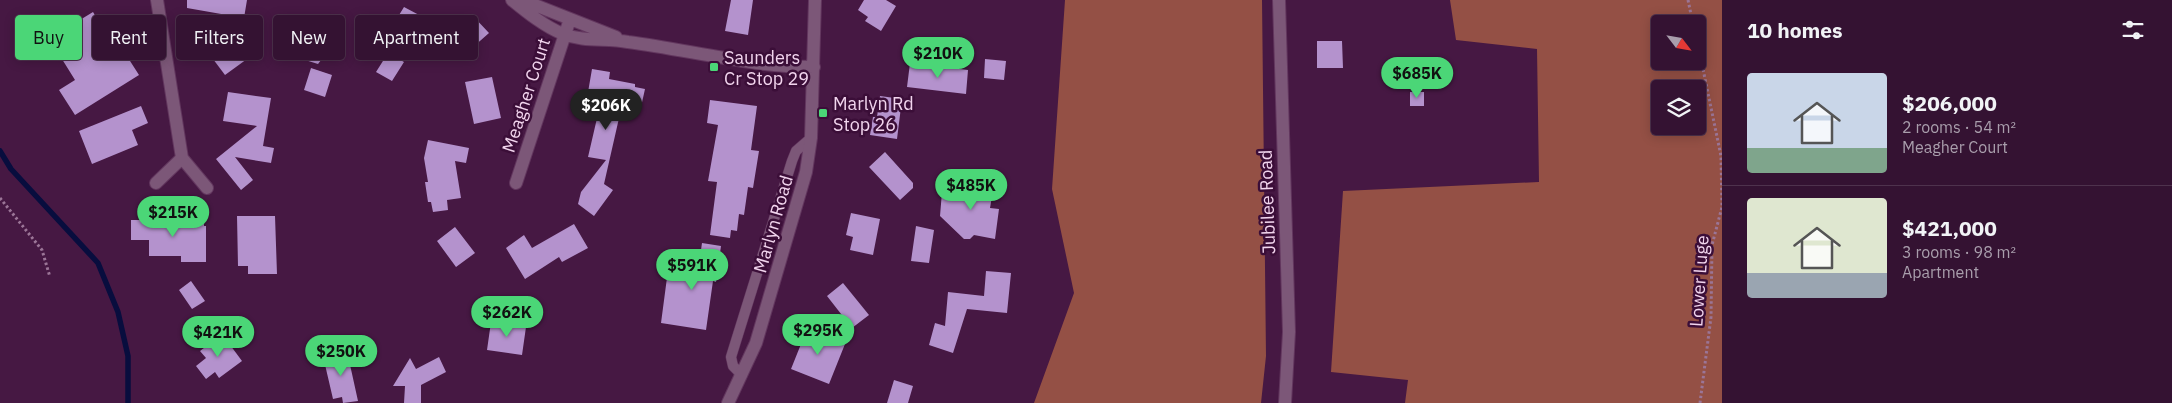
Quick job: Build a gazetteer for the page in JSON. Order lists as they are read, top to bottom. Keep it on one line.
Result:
{"streets":{"street":["Meagher Court","Jubilee Road","Marlyn Road"],"path":["Lower Luge"]},"places":{"transit":["Saunders Cr Stop 29","Marlyn Rd Stop 26"]},"north":"bottom right","page":{"heading":"10 homes","chip":["Buy","Rent","Filters","New","Apartment"],"price":["$210K","$685K","$206K","$485K","$215K","$591K","$262K","$295K","$421K","$250K"],"list":[{"name":"$206,000","note":"2 rooms · 54 m² · Meagher Court"},{"name":"$421,000","note":"3 rooms · 98 m² · Apartment"}]}}
